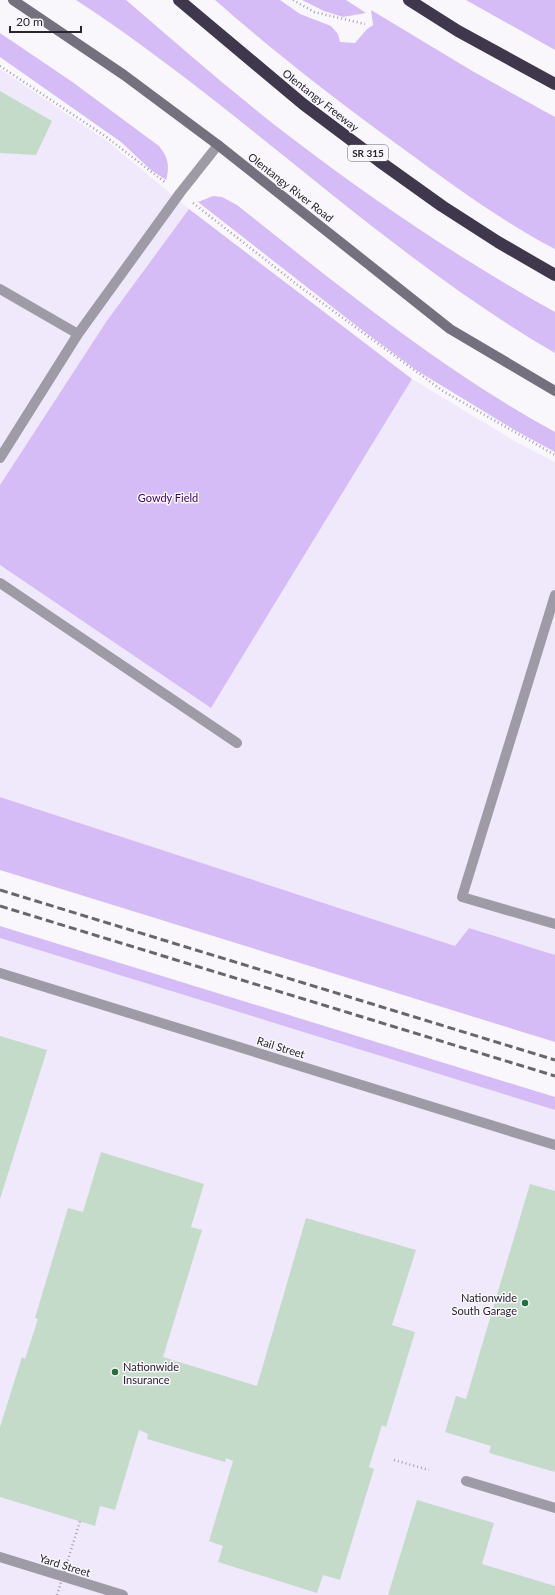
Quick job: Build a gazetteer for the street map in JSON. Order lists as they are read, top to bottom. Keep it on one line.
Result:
{"streets":{"highway":["Olentangy Freeway","SR 315"],"main road":["Olentangy River Road"],"street":["Rail Street","Yard Street"]},"parks":["Gowdy Field"],"places":["Nationwide South Garage","Nationwide Insurance"],"scale_bar":"20 m"}
